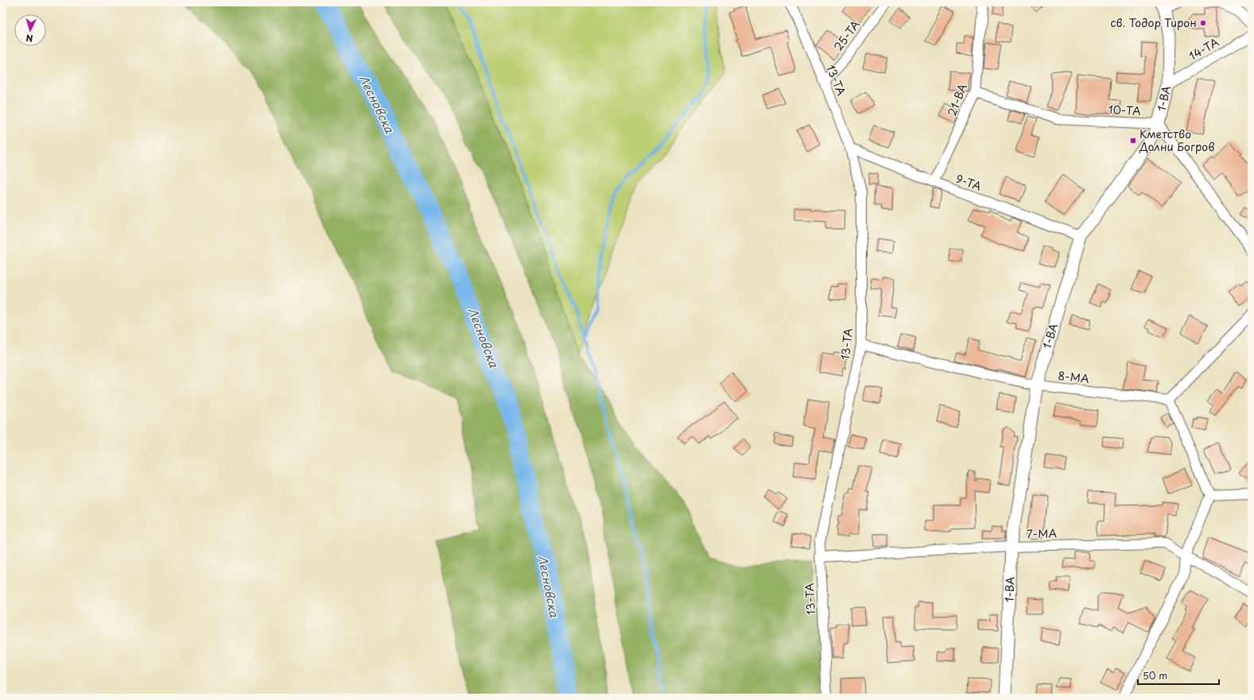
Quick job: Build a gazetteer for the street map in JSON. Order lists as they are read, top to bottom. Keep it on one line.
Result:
{"streets":{"street":["25-ТА","14-ТА","13-ТА","1-ВА","21-ВА","10-ТА","9-ТА","8-МА","7-МА"]},"crossings":[["25-ТА","13-ТА"],["14-ТА","1-ВА"],["13-ТА","9-ТА"],["13-ТА","8-МА"],["13-ТА","7-МА"],["1-ВА","10-ТА"],["1-ВА","9-ТА"],["1-ВА","8-МА"],["1-ВА","7-МА"],["21-ВА","10-ТА"],["21-ВА","9-ТА"]],"water":["Лесновска"],"places":{"other":["св. Тодор Тирон"],"transit":["Кметство Долни Богров"]},"scale_bar":"50 m","north":"bottom"}
